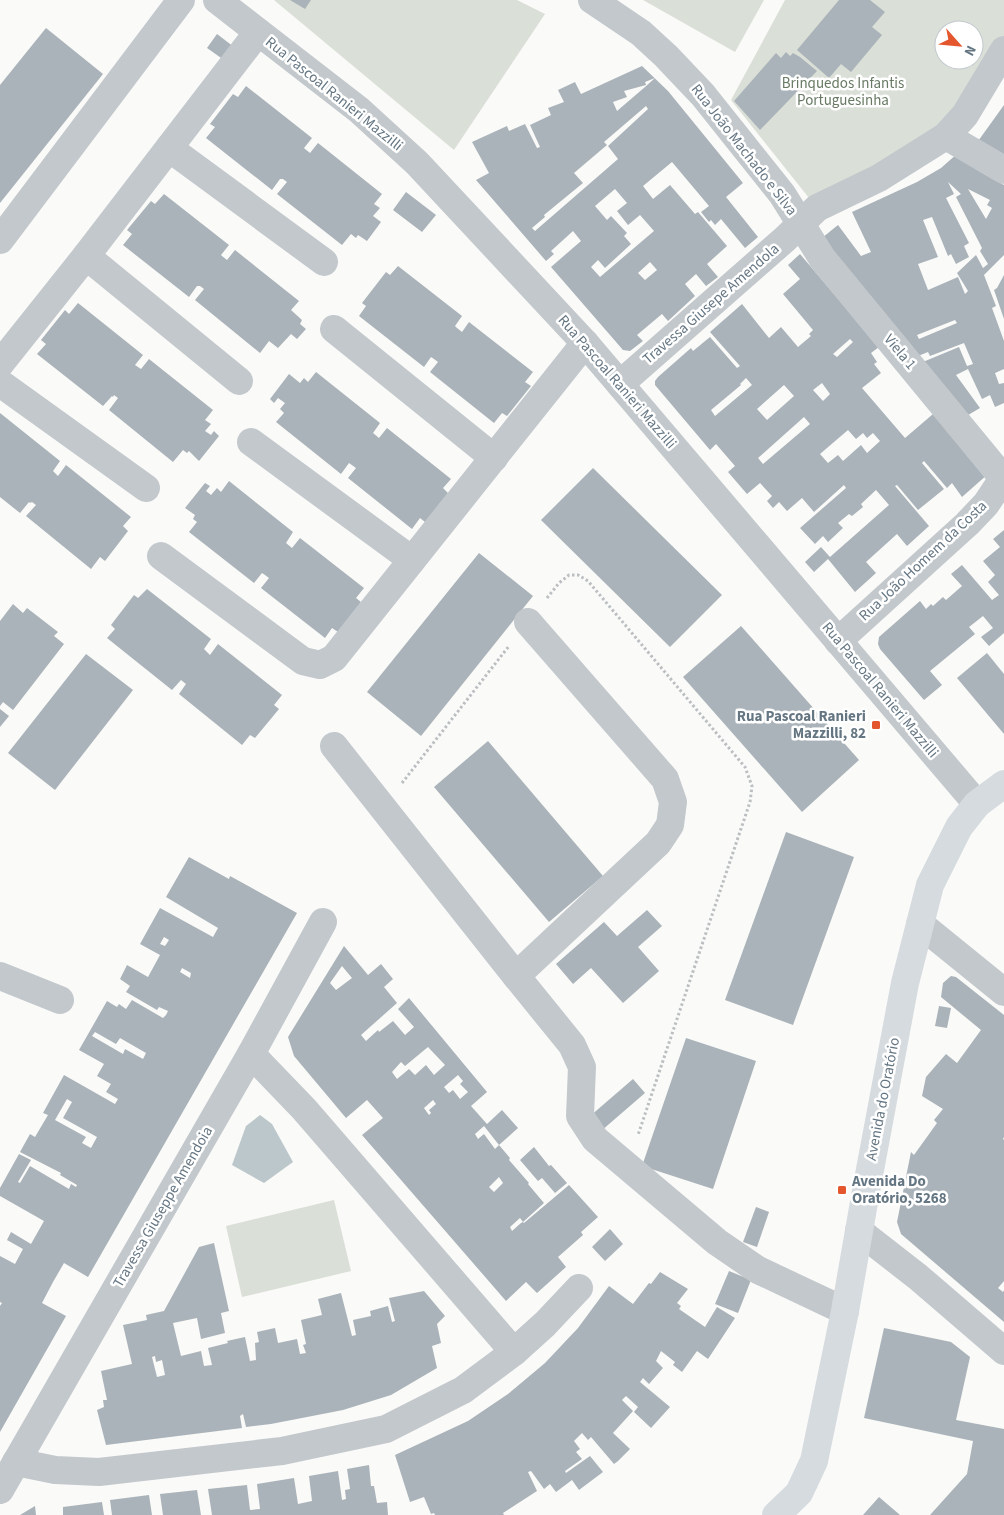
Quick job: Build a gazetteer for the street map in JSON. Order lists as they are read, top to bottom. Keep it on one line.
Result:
{"streets":{"main road":["Avenida do Oratório"],"street":["Rua Pascoal Ranieri Mazzilli","Rua João Machado e Silva","Travessa Giusepe Amendola","Viela 1","Rua João Homem da Costa","Travessa Giuseppe Amendoia"]},"crossings":[["Rua Pascoal Ranieri Mazzilli","Travessa Giusepe Amendola"],["Rua Pascoal Ranieri Mazzilli","Rua João Homem da Costa"],["Rua Pascoal Ranieri Mazzilli","Avenida do Oratório"],["Rua João Machado e Silva","Travessa Giusepe Amendola"],["Rua João Machado e Silva","Viela 1"],["Travessa Giusepe Amendola","Viela 1"],["Viela 1","Rua João Homem da Costa"]],"parks":["Brinquedos Infantis Portuguesinha"],"places":{"transit":["Rua Pascoal Ranieri Mazzilli, 82","Avenida Do Oratório, 5268"]},"north":"bottom right"}
